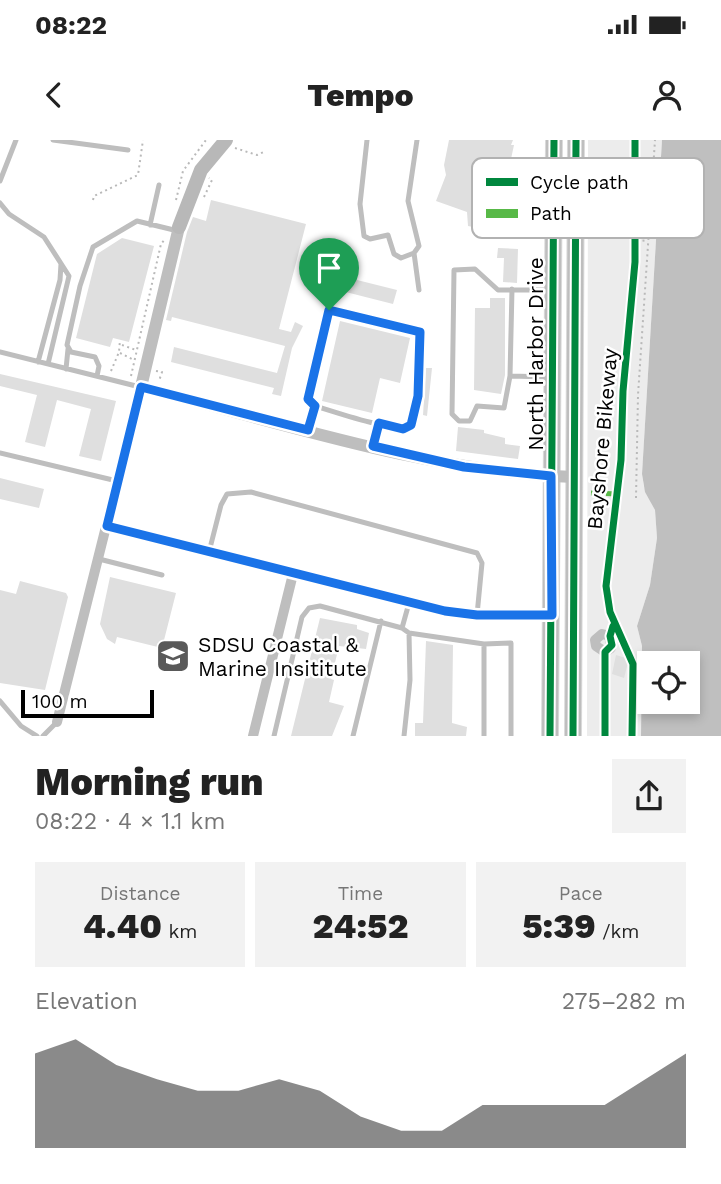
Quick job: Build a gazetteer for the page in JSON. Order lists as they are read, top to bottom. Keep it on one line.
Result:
{"streets":{"main road":["North Harbor Drive"],"cycle path":["Bayshore Bikeway"]},"places":{"school or university":["SDSU Coastal & Marine Insititute"]},"legend":["Cycle path","Path"],"scale_bar":"100 m","page":{"status":"08:22","header":"Tempo","scale":"100 m","heading":["Morning run","08:22 · 4 × 1.1 km"],"stats":[["Distance","4.40 km"],["Time","24:52"],["Pace","5:39 /km"]],"chart":["Elevation","275–282 m"]}}
